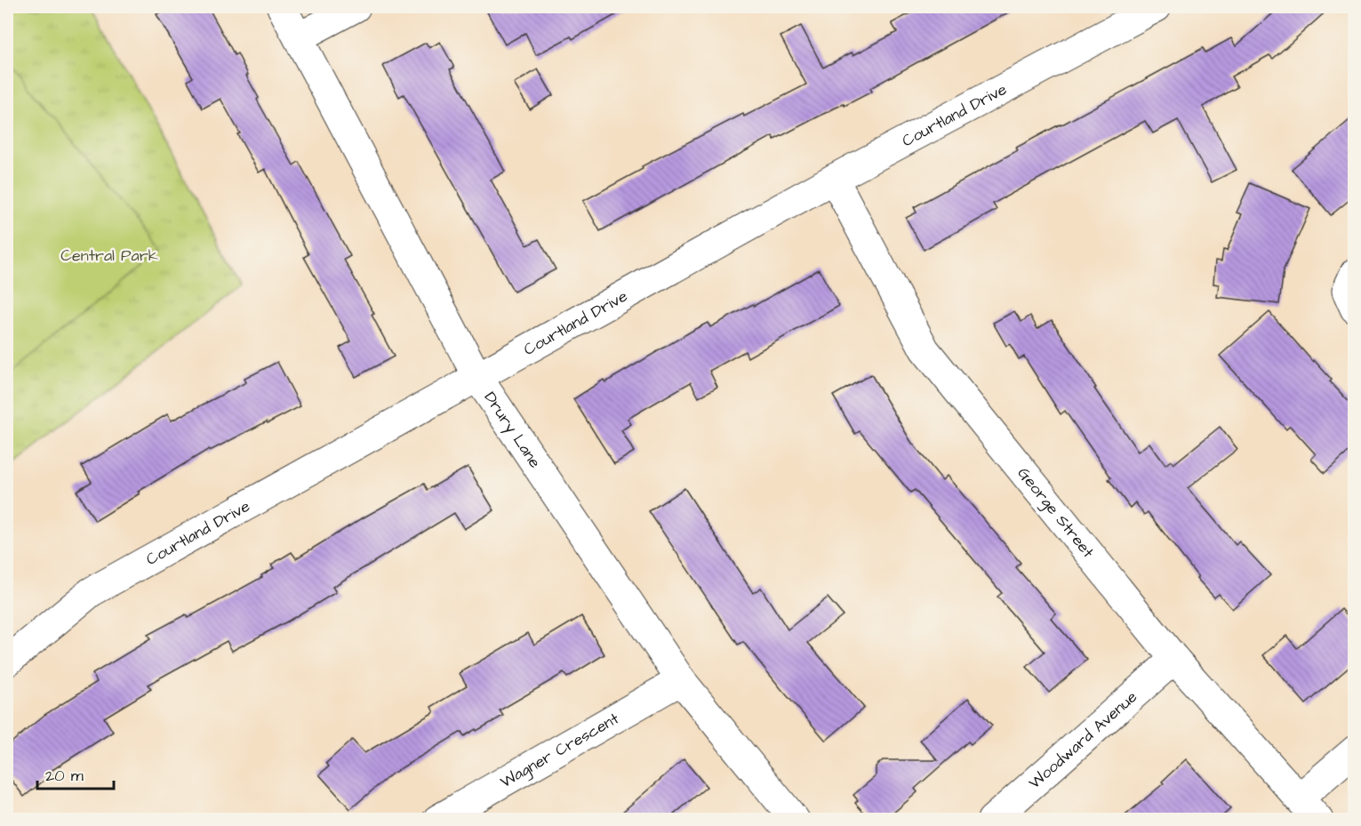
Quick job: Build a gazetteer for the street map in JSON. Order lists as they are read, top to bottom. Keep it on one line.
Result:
{"streets":{"street":["Courtland Drive","Drury Lane","George Street","Woodward Avenue","Wagner Crescent"]},"crossings":[["Courtland Drive","Drury Lane"],["Courtland Drive","George Street"],["Drury Lane","Wagner Crescent"],["George Street","Woodward Avenue"]],"parks":["Central Park"],"scale_bar":"20 m"}
